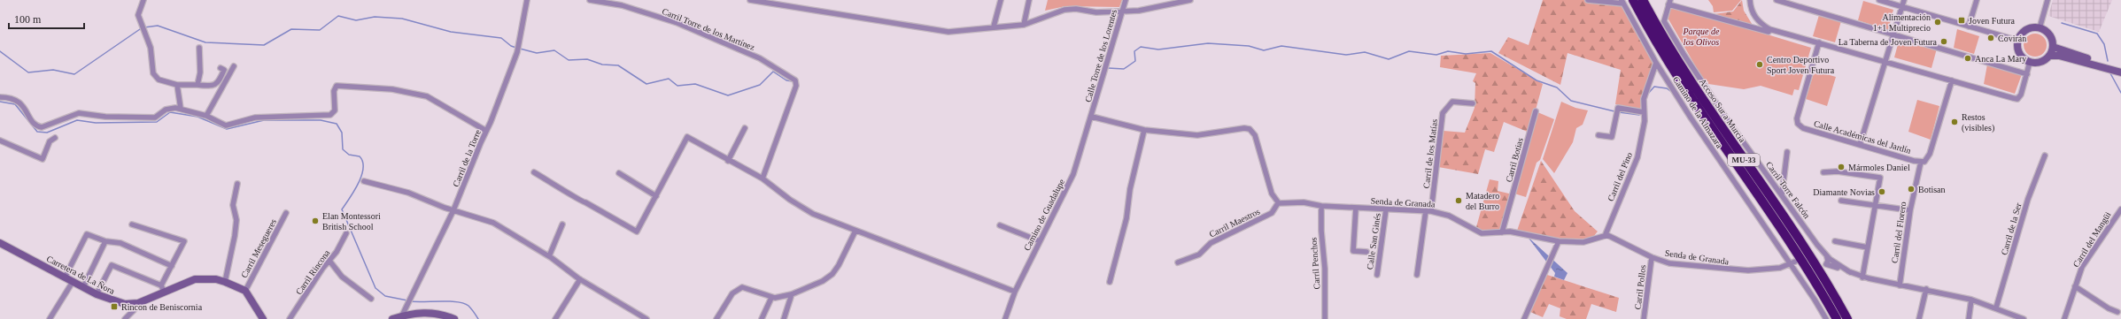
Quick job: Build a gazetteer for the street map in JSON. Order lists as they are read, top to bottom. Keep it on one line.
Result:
{"streets":{"highway":["Acceso Sur a Murcia","MU-33"],"main road":["Carretera de La Ñora"],"street":["Carril Torre de los Martínez","Calle Torre de los Lorentes","Camino de la Almazara","Calle Académicas del Jardín","Carril de los Matías","Carril de la Torre","Carril Botias","Carril del Pino","Carril Torre Falcón","Senda de Granada","Camino de Guadalupe","Carril Maestros","Carril de la Ser","Carril del Florero","Carril del Mangüi","Calle San Ginés","Carril Mesegueres","Carril Penchos","Carril Rincona","Carril Pollos"]},"crossings":[["Calle Torre de los Lorentes","Camino de Guadalupe"],["Camino de la Almazara","Carril del Pino"],["Camino de la Almazara","Senda de Granada"],["Calle Académicas del Jardín","Carril del Florero"],["Carril de los Matías","Senda de Granada"],["Carril Botias","Senda de Granada"],["Carril del Pino","Senda de Granada"],["Senda de Granada","Carril Maestros"],["Senda de Granada","Calle San Ginés"],["Senda de Granada","Carril Penchos"],["Senda de Granada","Carril Pollos"],["Carril Mesegueres","Carretera de La Ñora"]],"parks":["Parque de los Olivos"],"places":{"transit":["Joven Futura","Rincon de Beniscornia"],"other":["Alimentación 1+1 Multiprecio","Covirán","La Taberna de Joven Futura","Anca La Mary","Centro Deportivo Sport Joven Futura","Restos (visibles)","Mármoles Daniel","Botisan","Diamante Novias","Matadero del Burro","Elan Montessori British School"]},"scale_bar":"100 m"}
